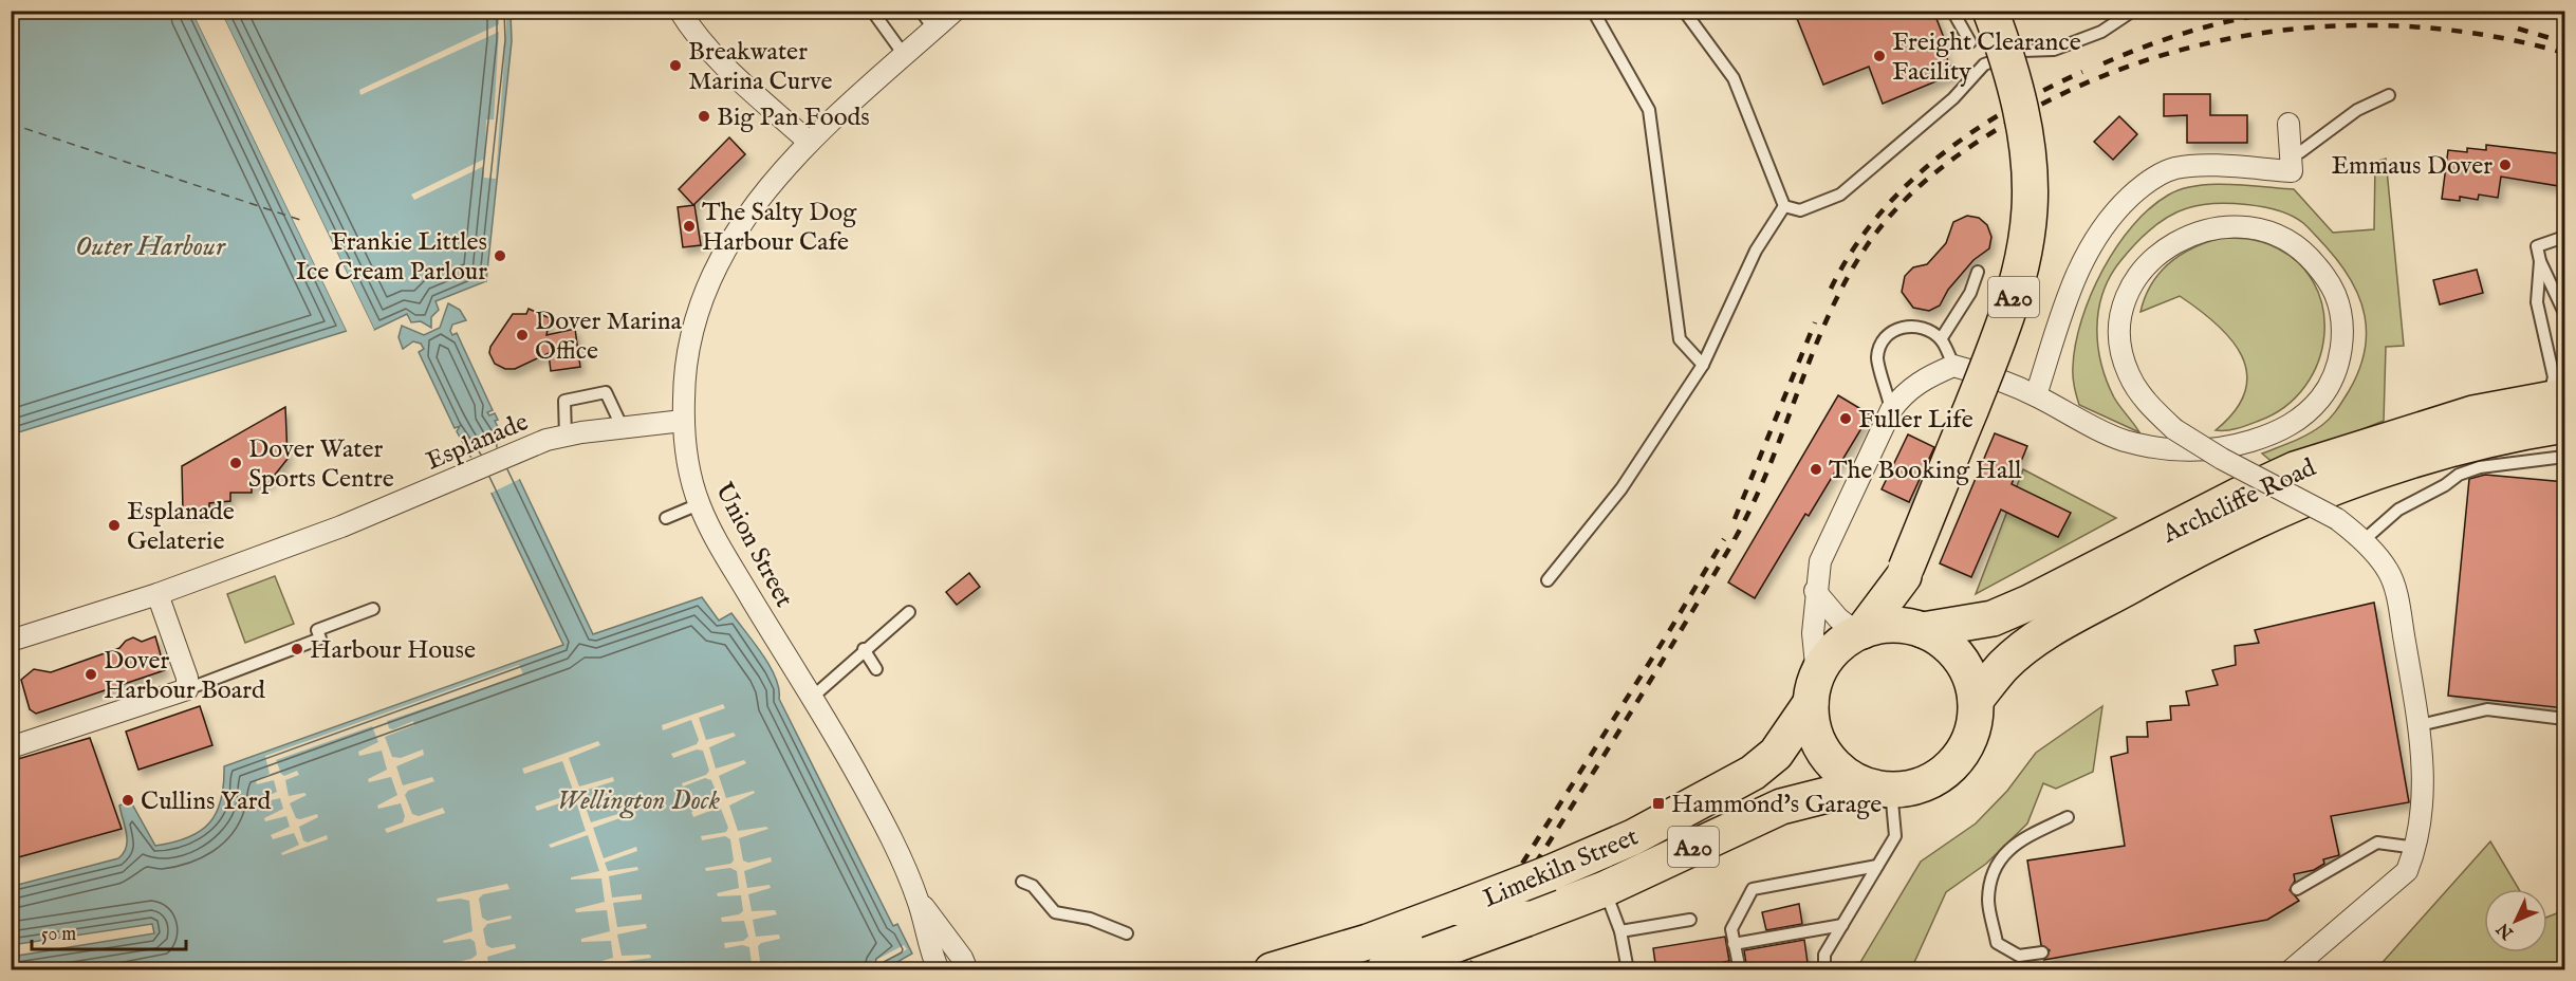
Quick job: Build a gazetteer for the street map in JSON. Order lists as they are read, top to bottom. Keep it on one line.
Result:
{"streets":{"highway":["A20","Archcliffe Road","Limekiln Street"],"street":["Esplanade","Union Street"]},"crossings":[["A20","Archcliffe Road"],["A20","Limekiln Street"],["Esplanade","Union Street"],["Archcliffe Road","Limekiln Street"]],"water":["Outer Harbour","Wellington Dock"],"places":{"other":["Freight Clearance Facility","Breakwater Marina Curve","Big Pan Foods","Emmaus Dover","The Salty Dog Harbour Cafe","Frankie Littles Ice Cream Parlour","Dover Marina Office","Fuller Life","Dover Water Sports Centre","The Booking Hall","Esplanade Gelaterie","Harbour House","Dover Harbour Board","Cullins Yard"],"transit":["Hammond's Garage"]},"scale_bar":"50 m","north":"bottom left"}
